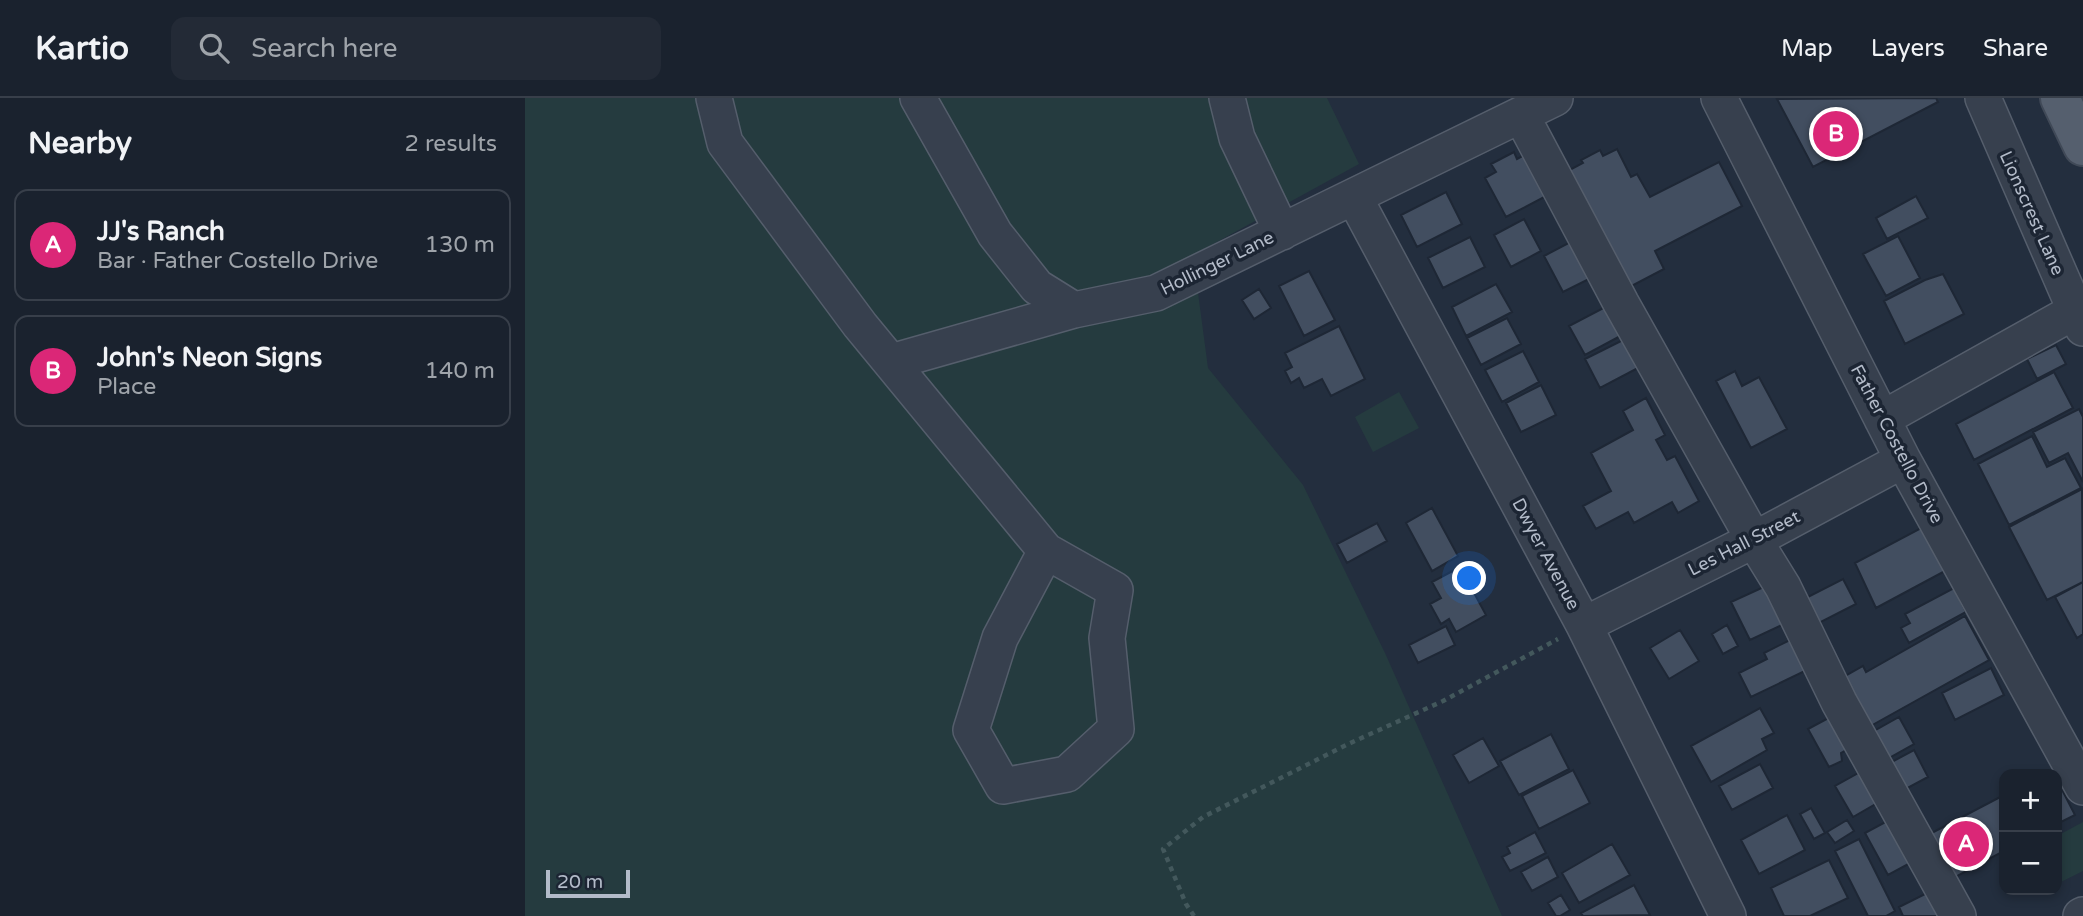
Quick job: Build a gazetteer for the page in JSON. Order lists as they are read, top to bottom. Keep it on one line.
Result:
{"streets":{"street":["Lionscrest Lane","Hollinger Lane","Father Costello Drive","Les Hall Street","Dwyer Avenue"]},"crossings":[["Hollinger Lane","Dwyer Avenue"],["Father Costello Drive","Les Hall Street"],["Les Hall Street","Dwyer Avenue"]],"scale_bar":"20 m","page":{"header":"Kartio","search":"Search here","nav":["Map","Layers","Share"],"heading":["Nearby","2 results"],"pins":["B","A"],"list":[{"mark":"A","name":"JJ's Ranch","note":"Bar · Father Costello Drive","value":"130 m"},{"mark":"B","name":"John's Neon Signs","note":"Place","value":"140 m"}],"map_buttons":["+","−"],"scale":"20 m"}}
